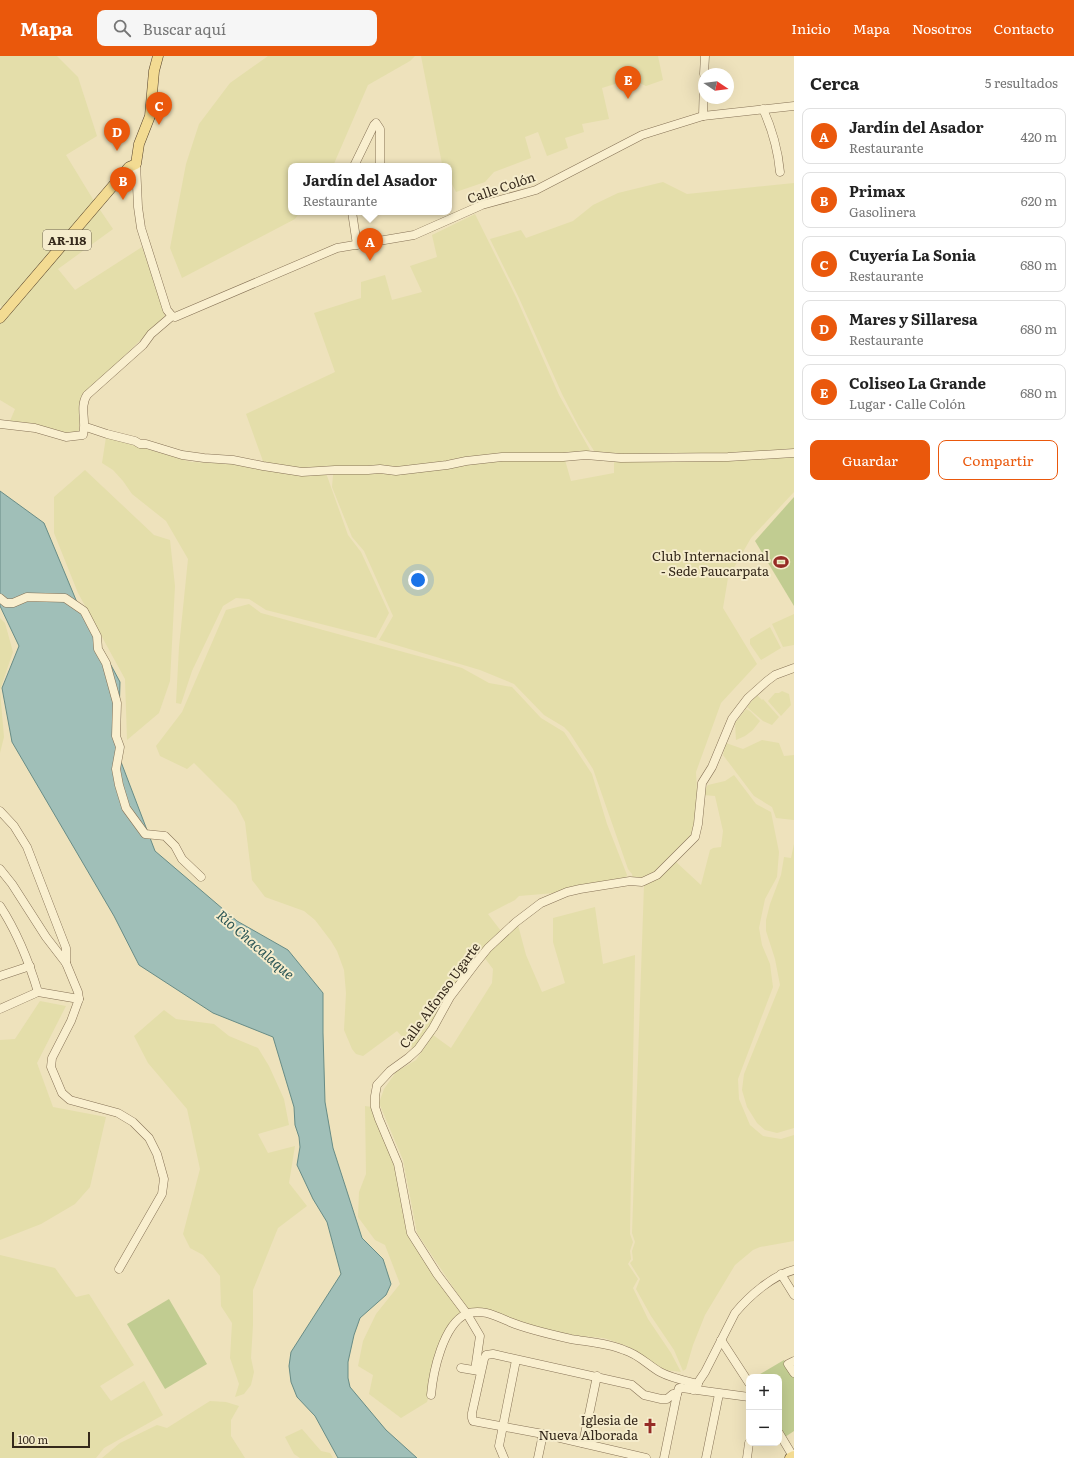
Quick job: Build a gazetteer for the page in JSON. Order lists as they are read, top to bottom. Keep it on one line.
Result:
{"streets":{"main road":["AR-118"],"street":["Calle Colón","Calle Alfonso Ugarte"]},"water":["Río Chacalaque"],"places":{"sports":["Club Internacional - Sede Paucarpata"],"church":["Iglesia de Nueva Alborada"]},"scale_bar":"100 m","north":"right","page":{"header":"Mapa","search":"Buscar aquí","nav":["Inicio","Mapa","Nosotros","Contacto"],"heading":["Cerca","5 resultados"],"pins":["E","C","D","B","A"],"list":[{"mark":"A","name":"Jardín del Asador","note":"Restaurante","value":"420 m"},{"mark":"B","name":"Primax","note":"Gasolinera","value":"620 m"},{"mark":"C","name":"Cuyería La Sonia","note":"Restaurante","value":"680 m"},{"mark":"D","name":"Mares y Sillaresa","note":"Restaurante","value":"680 m"},{"mark":"E","name":"Coliseo La Grande","note":"Lugar · Calle Colón","value":"680 m"}],"popup":["Jardín del Asador","Restaurante"],"buttons":["Guardar","Compartir"],"map_buttons":["+","−"],"scale":"100 m"}}
